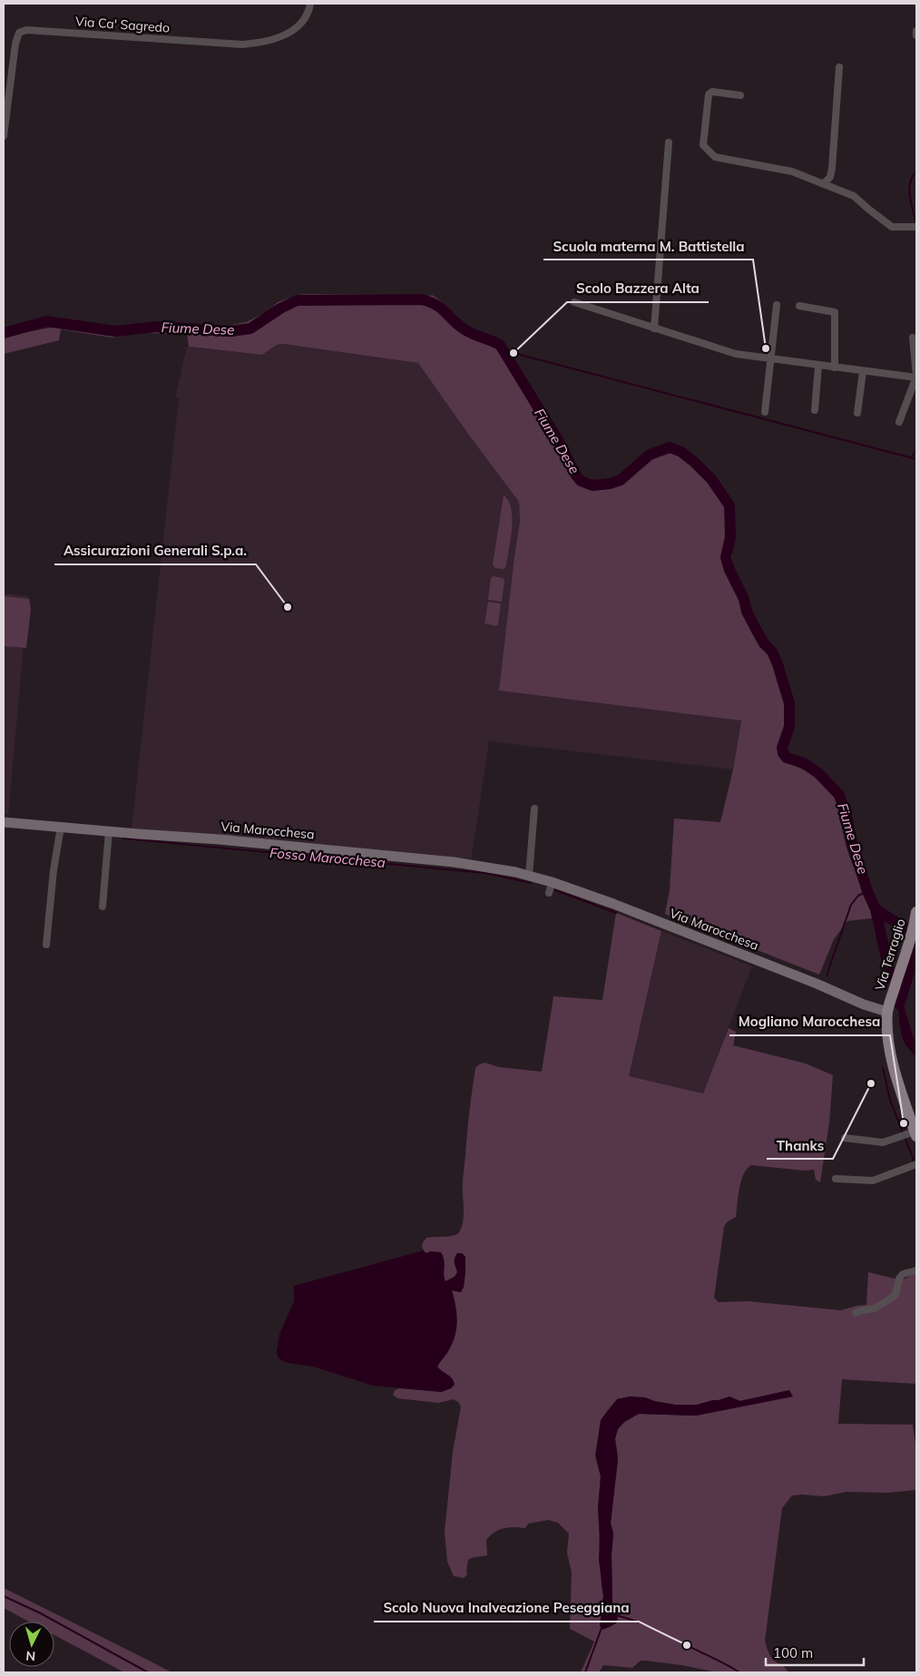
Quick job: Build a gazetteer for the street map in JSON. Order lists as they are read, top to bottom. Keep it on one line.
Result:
{"streets":{"main road":["Via Terraglio"],"street":["Via Ca' Sagredo","Via Marocchesa"]},"crossings":[["Via Marocchesa","Via Terraglio"]],"water":["Fiume Dese","Fosso Marocchesa"],"places":["Scuola materna M. Battistella","Scolo Bazzera Alta","Assicurazioni Generali S.p.a.","Thanks","Mogliano Marocchesa","Scolo Nuova Inalveazione Peseggiana"],"scale_bar":"100 m","north":"bottom"}
